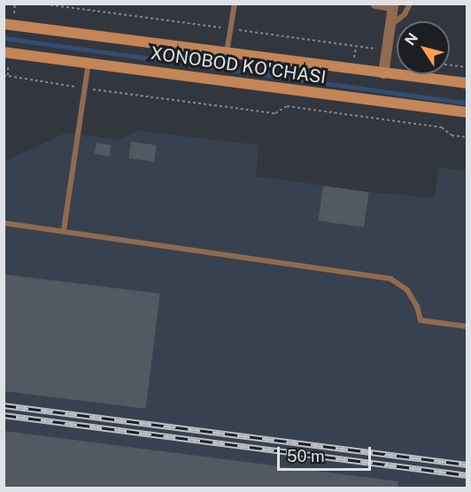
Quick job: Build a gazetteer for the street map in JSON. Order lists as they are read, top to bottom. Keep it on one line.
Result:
{"streets":{"street":["XONOBOD KO'CHASI"]},"scale_bar":"50 m","north":"top left"}
